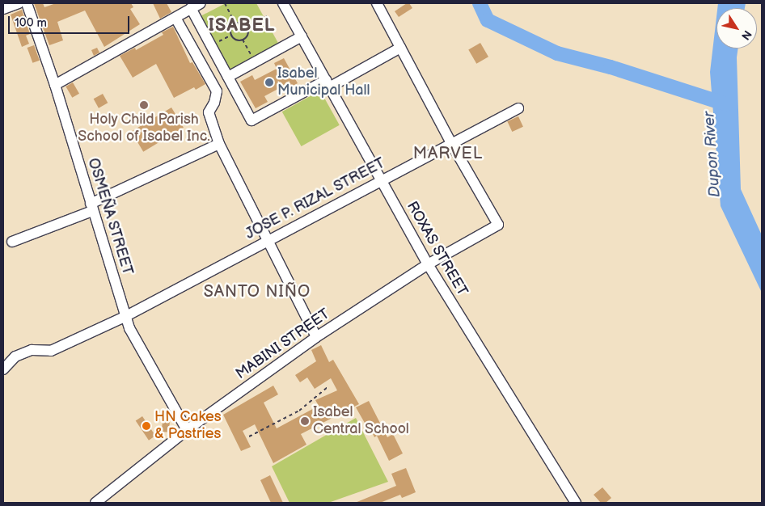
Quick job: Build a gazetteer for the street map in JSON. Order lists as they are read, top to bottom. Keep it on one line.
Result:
{"streets":{"street":["JOSE P. RIZAL STREET","OSMEÑA STREET","ROXAS STREET","MABINI STREET"]},"crossings":[["JOSE P. RIZAL STREET","OSMEÑA STREET"],["JOSE P. RIZAL STREET","ROXAS STREET"],["JOSE P. RIZAL STREET","MABINI STREET"],["OSMEÑA STREET","MABINI STREET"],["ROXAS STREET","MABINI STREET"]],"districts":["ISABEL","MARVEL","SANTO NIÑO"],"water":["Dupon River"],"places":["Isabel Municipal Hall","Holy Child Parish School of Isabel Inc.","Isabel Central School","HN Cakes & Pastries"],"scale_bar":"100 m","north":"bottom right"}
